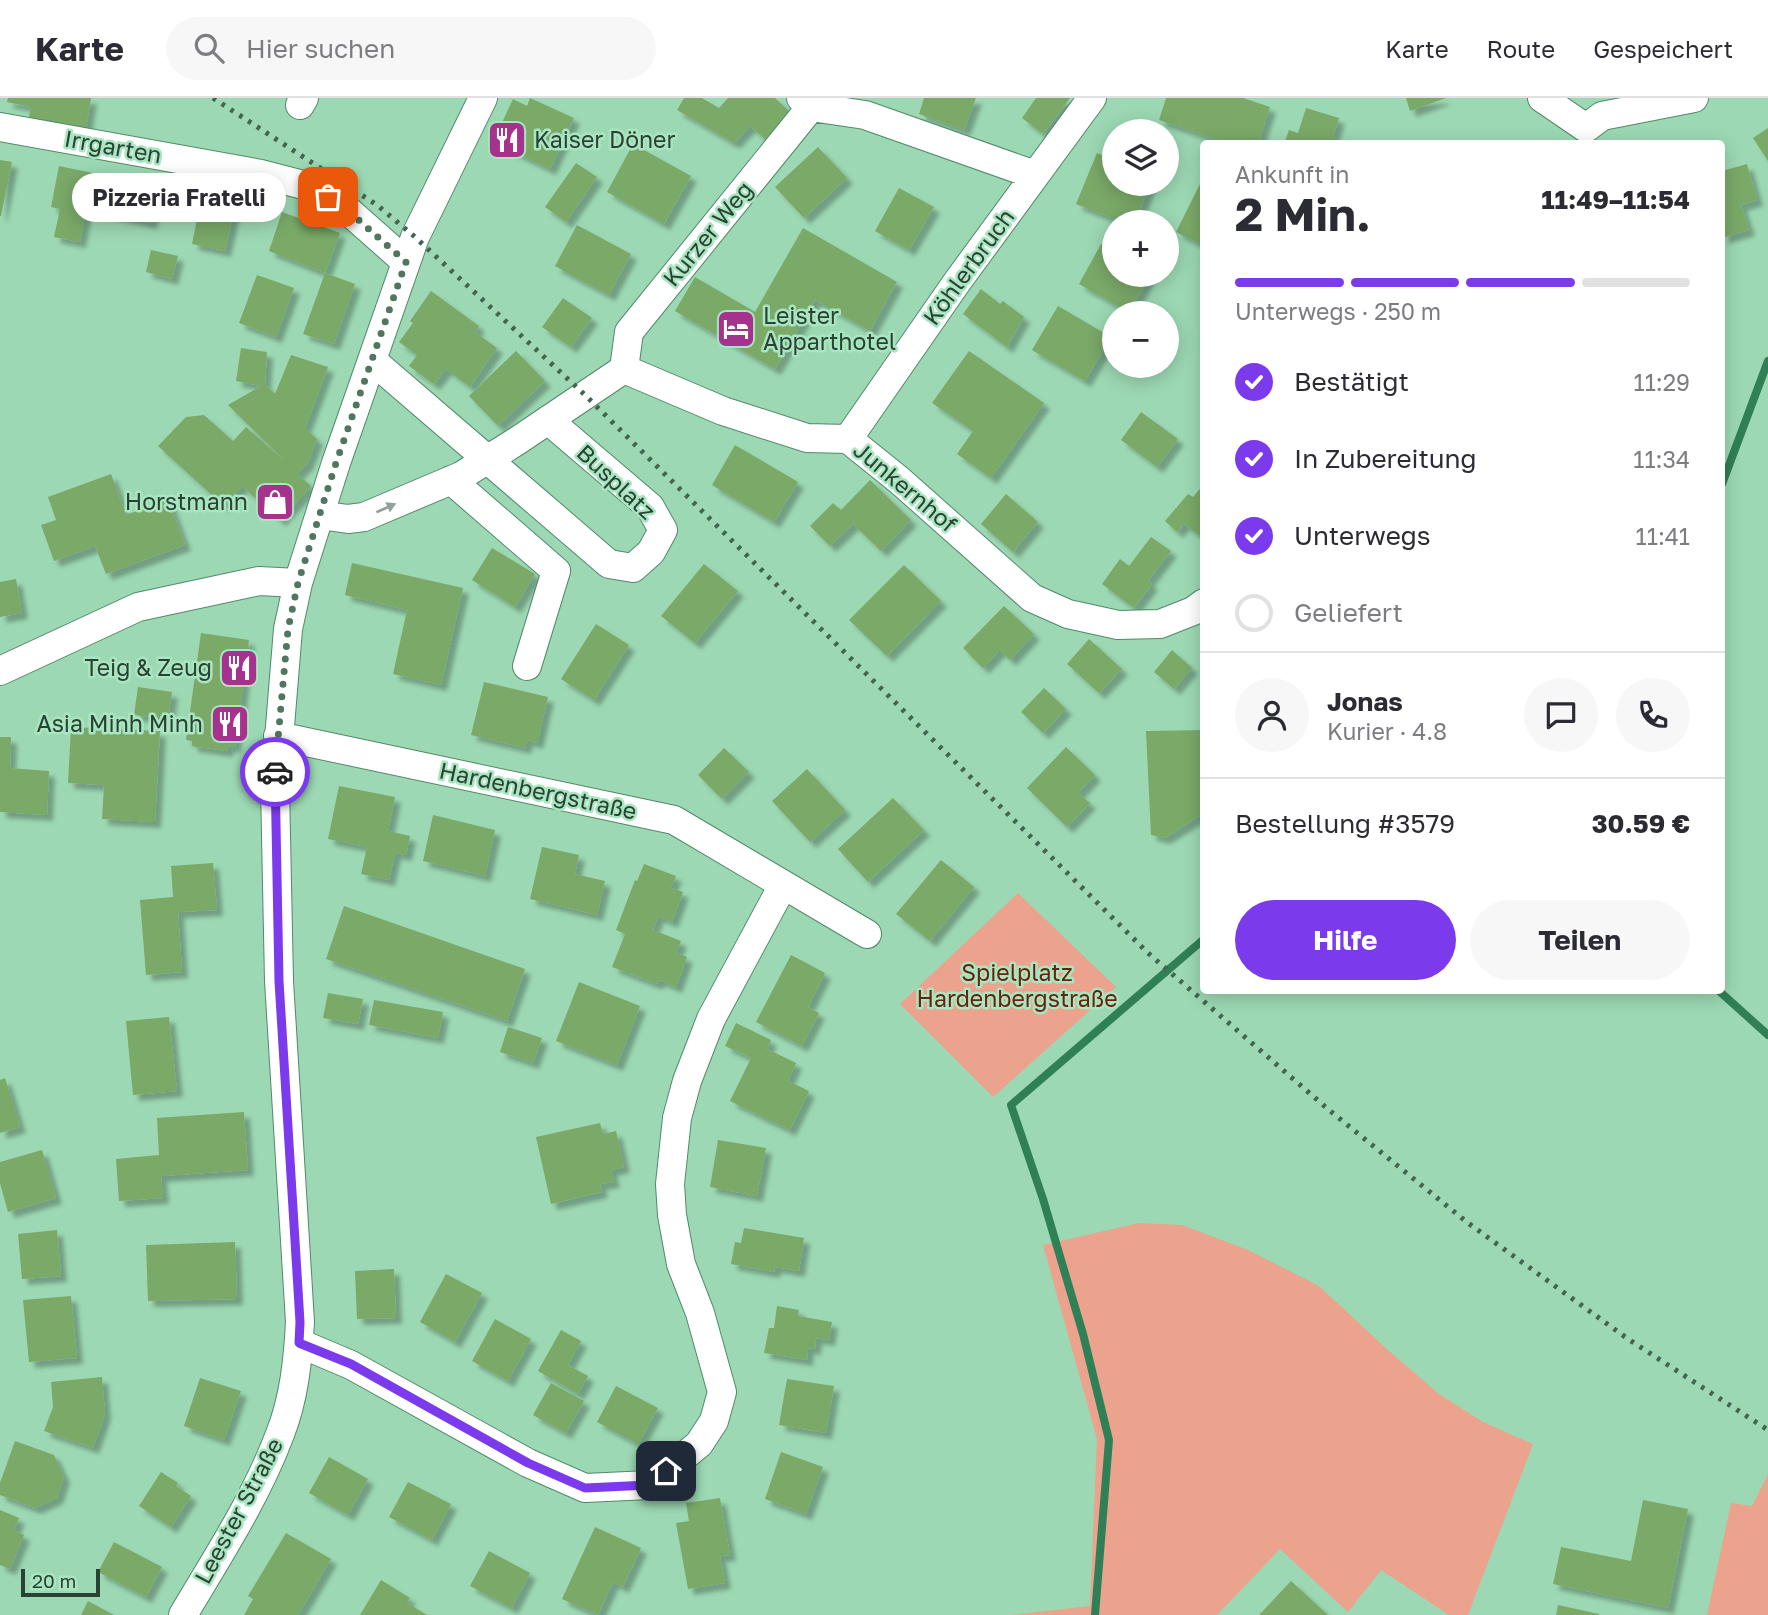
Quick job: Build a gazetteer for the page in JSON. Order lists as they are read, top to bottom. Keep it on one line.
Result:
{"streets":{"street":["Irrgarten","Kurzer Weg","Köhlerbruch","Busplatz","Junkernhof","Hardenbergstraße","Leester Straße"]},"crossings":[["Irrgarten","Leester Straße"],["Kurzer Weg","Köhlerbruch"],["Kurzer Weg","Junkernhof"],["Köhlerbruch","Junkernhof"],["Busplatz","Leester Straße"],["Hardenbergstraße","Leester Straße"]],"parks":["Spielplatz Hardenbergstraße"],"places":{"restaurant":["Kaiser Döner","Teig & Zeug","Asia Minh Minh"],"other":["Pizzeria Fratelli"],"hotel":["Leister Apparthotel"],"shop":["Horstmann"]},"scale_bar":"20 m","page":{"header":"Karte","search":"Hier suchen","nav":["Karte","Route","Gespeichert"],"map_buttons":["+","−"],"heading":["2 Min.","Ankunft in","11:49–11:54"],"panel":["Jonas","Kurier · 4.8","Bestellung #3579","30.59 €"],"bubble":"Pizzeria Fratelli","bar":"Unterwegs · 250 m","list":[["Bestätigt","11:29"],["In Zubereitung","11:34"],["Unterwegs","11:41"],"Geliefert"],"buttons":["Hilfe","Teilen"],"scale":"20 m"}}
